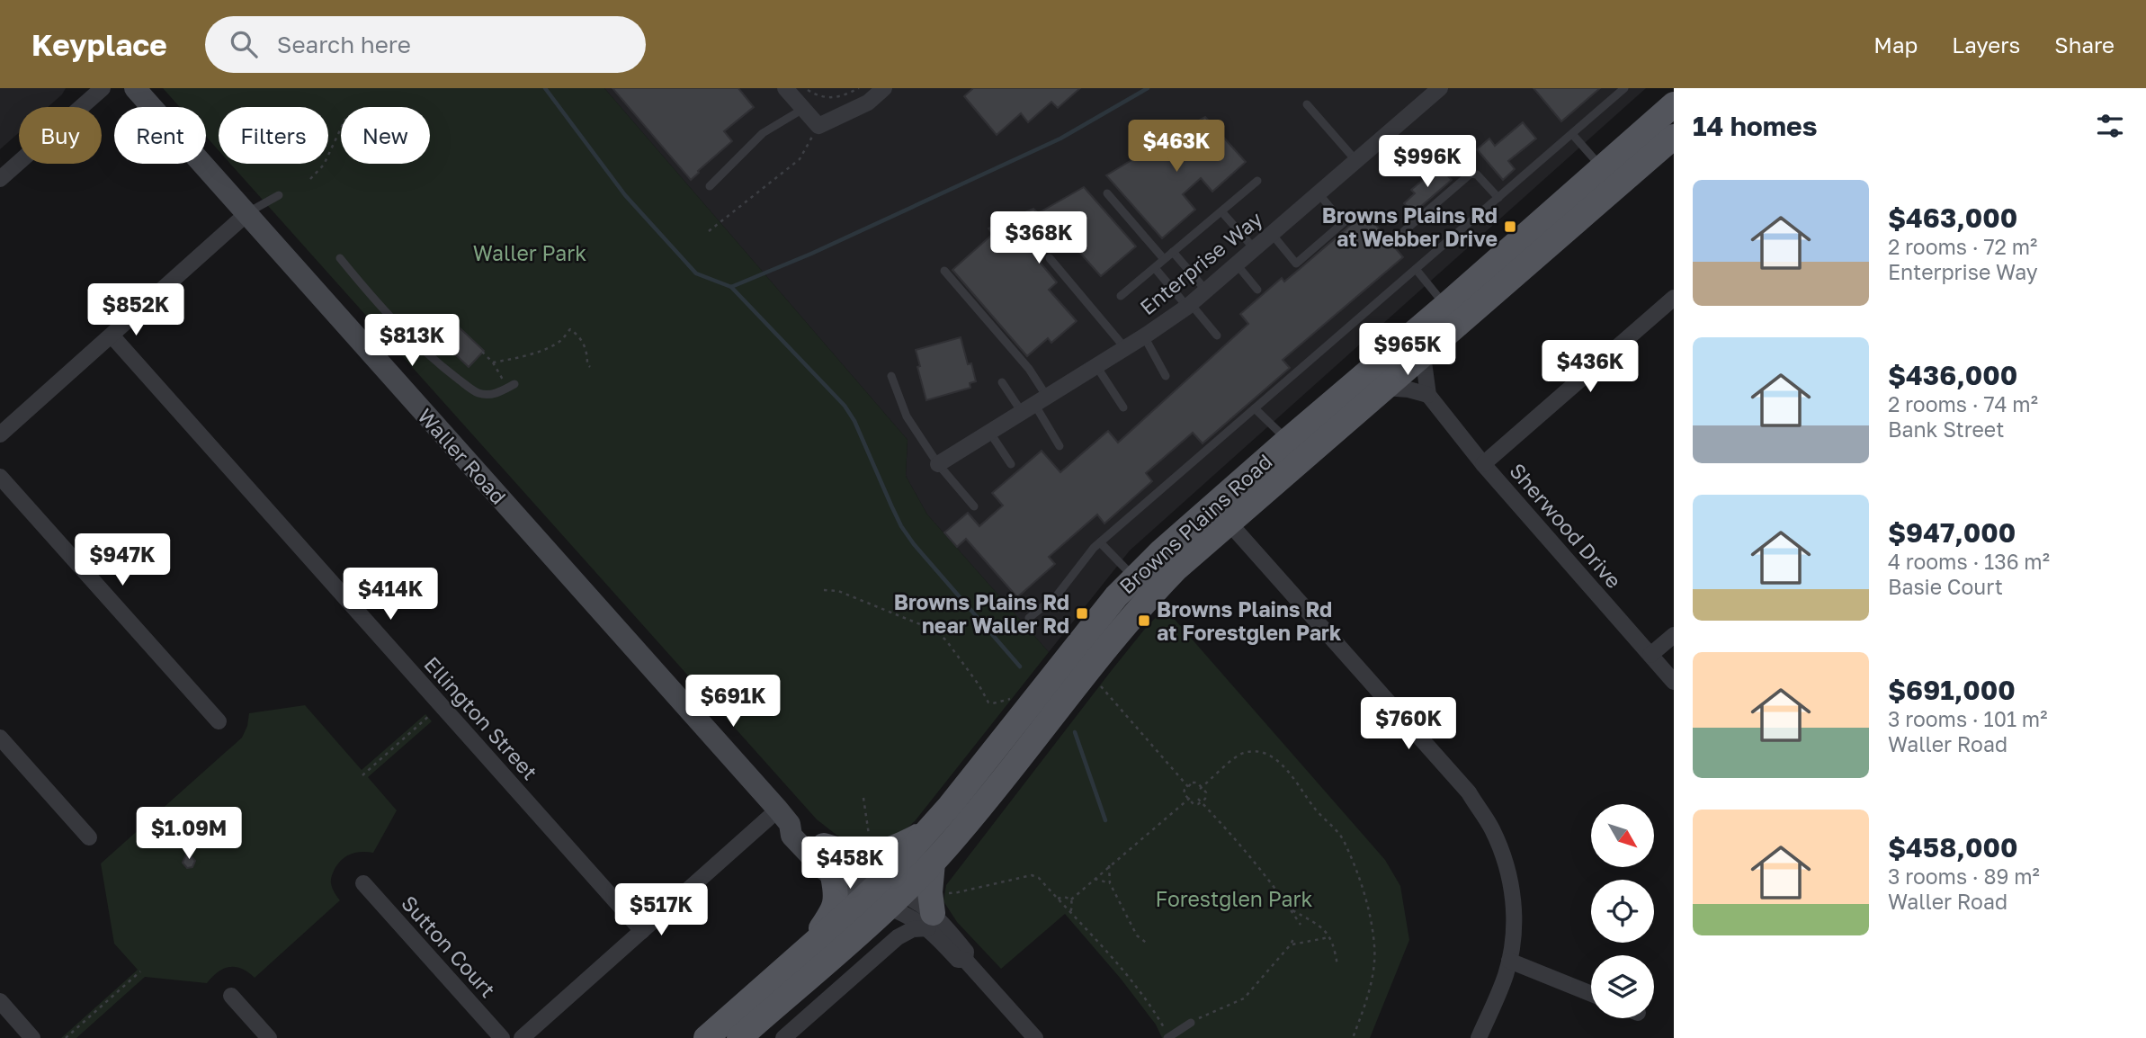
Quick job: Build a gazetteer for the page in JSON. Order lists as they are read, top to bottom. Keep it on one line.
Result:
{"streets":{"main road":["Browns Plains Road"],"street":["Enterprise Way","Waller Road","Sherwood Drive","Ellington Street","Sutton Court"]},"crossings":[["Waller Road","Browns Plains Road"]],"parks":["Waller Park","Forestglen Park"],"places":{"transit":["Browns Plains Rd at Webber Drive","Browns Plains Rd near Waller Rd","Browns Plains Rd at Forestglen Park"]},"north":"bottom right","page":{"header":"Keyplace","search":"Search here","nav":["Map","Layers","Share"],"heading":"14 homes","chip":["Buy","Rent","Filters","New"],"price":["$463K","$996K","$368K","$852K","$813K","$965K","$436K","$947K","$414K","$691K","$760K","$1.09M","$458K","$517K"],"list":[{"name":"$463,000","note":"2 rooms · 72 m² · Enterprise Way"},{"name":"$436,000","note":"2 rooms · 74 m² · Bank Street"},{"name":"$947,000","note":"4 rooms · 136 m² · Basie Court"},{"name":"$691,000","note":"3 rooms · 101 m² · Waller Road"},{"name":"$458,000","note":"3 rooms · 89 m² · Waller Road"}]}}
